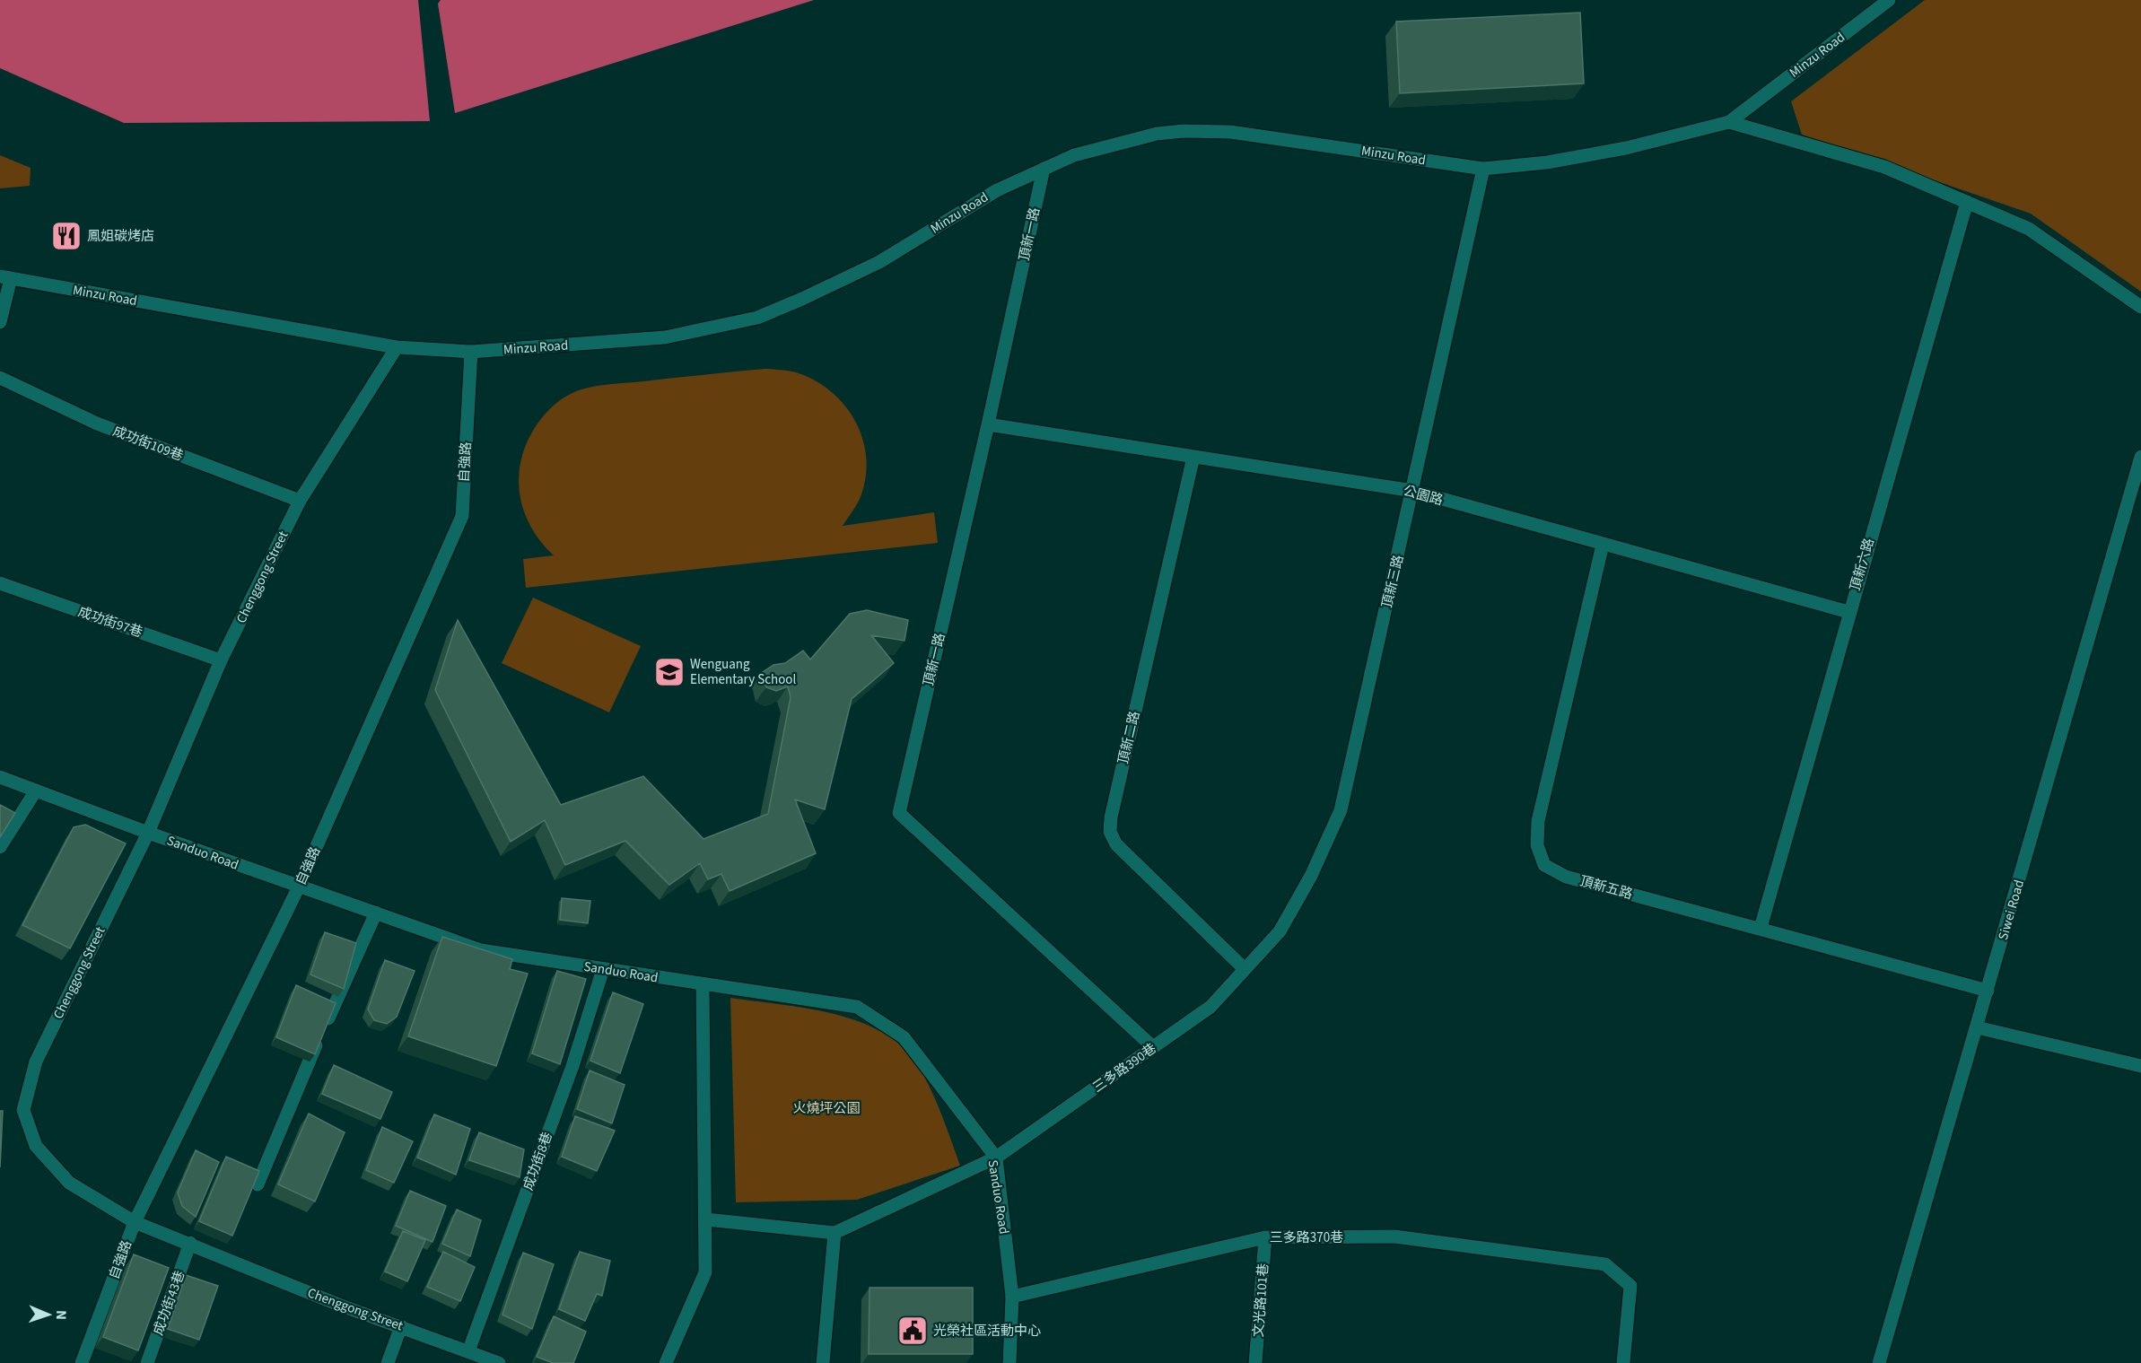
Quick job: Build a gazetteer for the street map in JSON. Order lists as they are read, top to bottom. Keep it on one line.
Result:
{"streets":{"street":["Minzu Road","頂新一路","成功街109巷","自強路","公園路","頂新六路","Chenggong Street","頂新三路","成功街97巷","頂新二路","Sanduo Road","頂新五路","Siwei Road","三多路390巷","成功街8巷","三多路370巷","文光路101巷","成功街43巷"]},"crossings":[["Minzu Road","頂新一路"],["Minzu Road","自強路"],["Minzu Road","Chenggong Street"],["Minzu Road","頂新三路"],["頂新一路","公園路"],["頂新一路","三多路390巷"],["成功街109巷","Chenggong Street"],["自強路","Chenggong Street"],["自強路","Sanduo Road"],["公園路","頂新六路"],["公園路","頂新三路"],["公園路","頂新二路"],["公園路","頂新五路"],["頂新六路","頂新五路"],["Chenggong Street","成功街97巷"],["Chenggong Street","Sanduo Road"],["Chenggong Street","成功街8巷"],["Chenggong Street","成功街43巷"],["頂新三路","頂新二路"],["頂新三路","三多路390巷"],["頂新二路","三多路390巷"],["Sanduo Road","三多路390巷"],["Sanduo Road","成功街8巷"],["Sanduo Road","三多路370巷"],["頂新五路","Siwei Road"],["三多路370巷","文光路101巷"]],"parks":["火燒坪公園"],"places":{"restaurant":["鳳姐碳烤店"],"school or university":["Wenguang Elementary School"],"public building":["光榮社區活動中心"]},"north":"right"}
